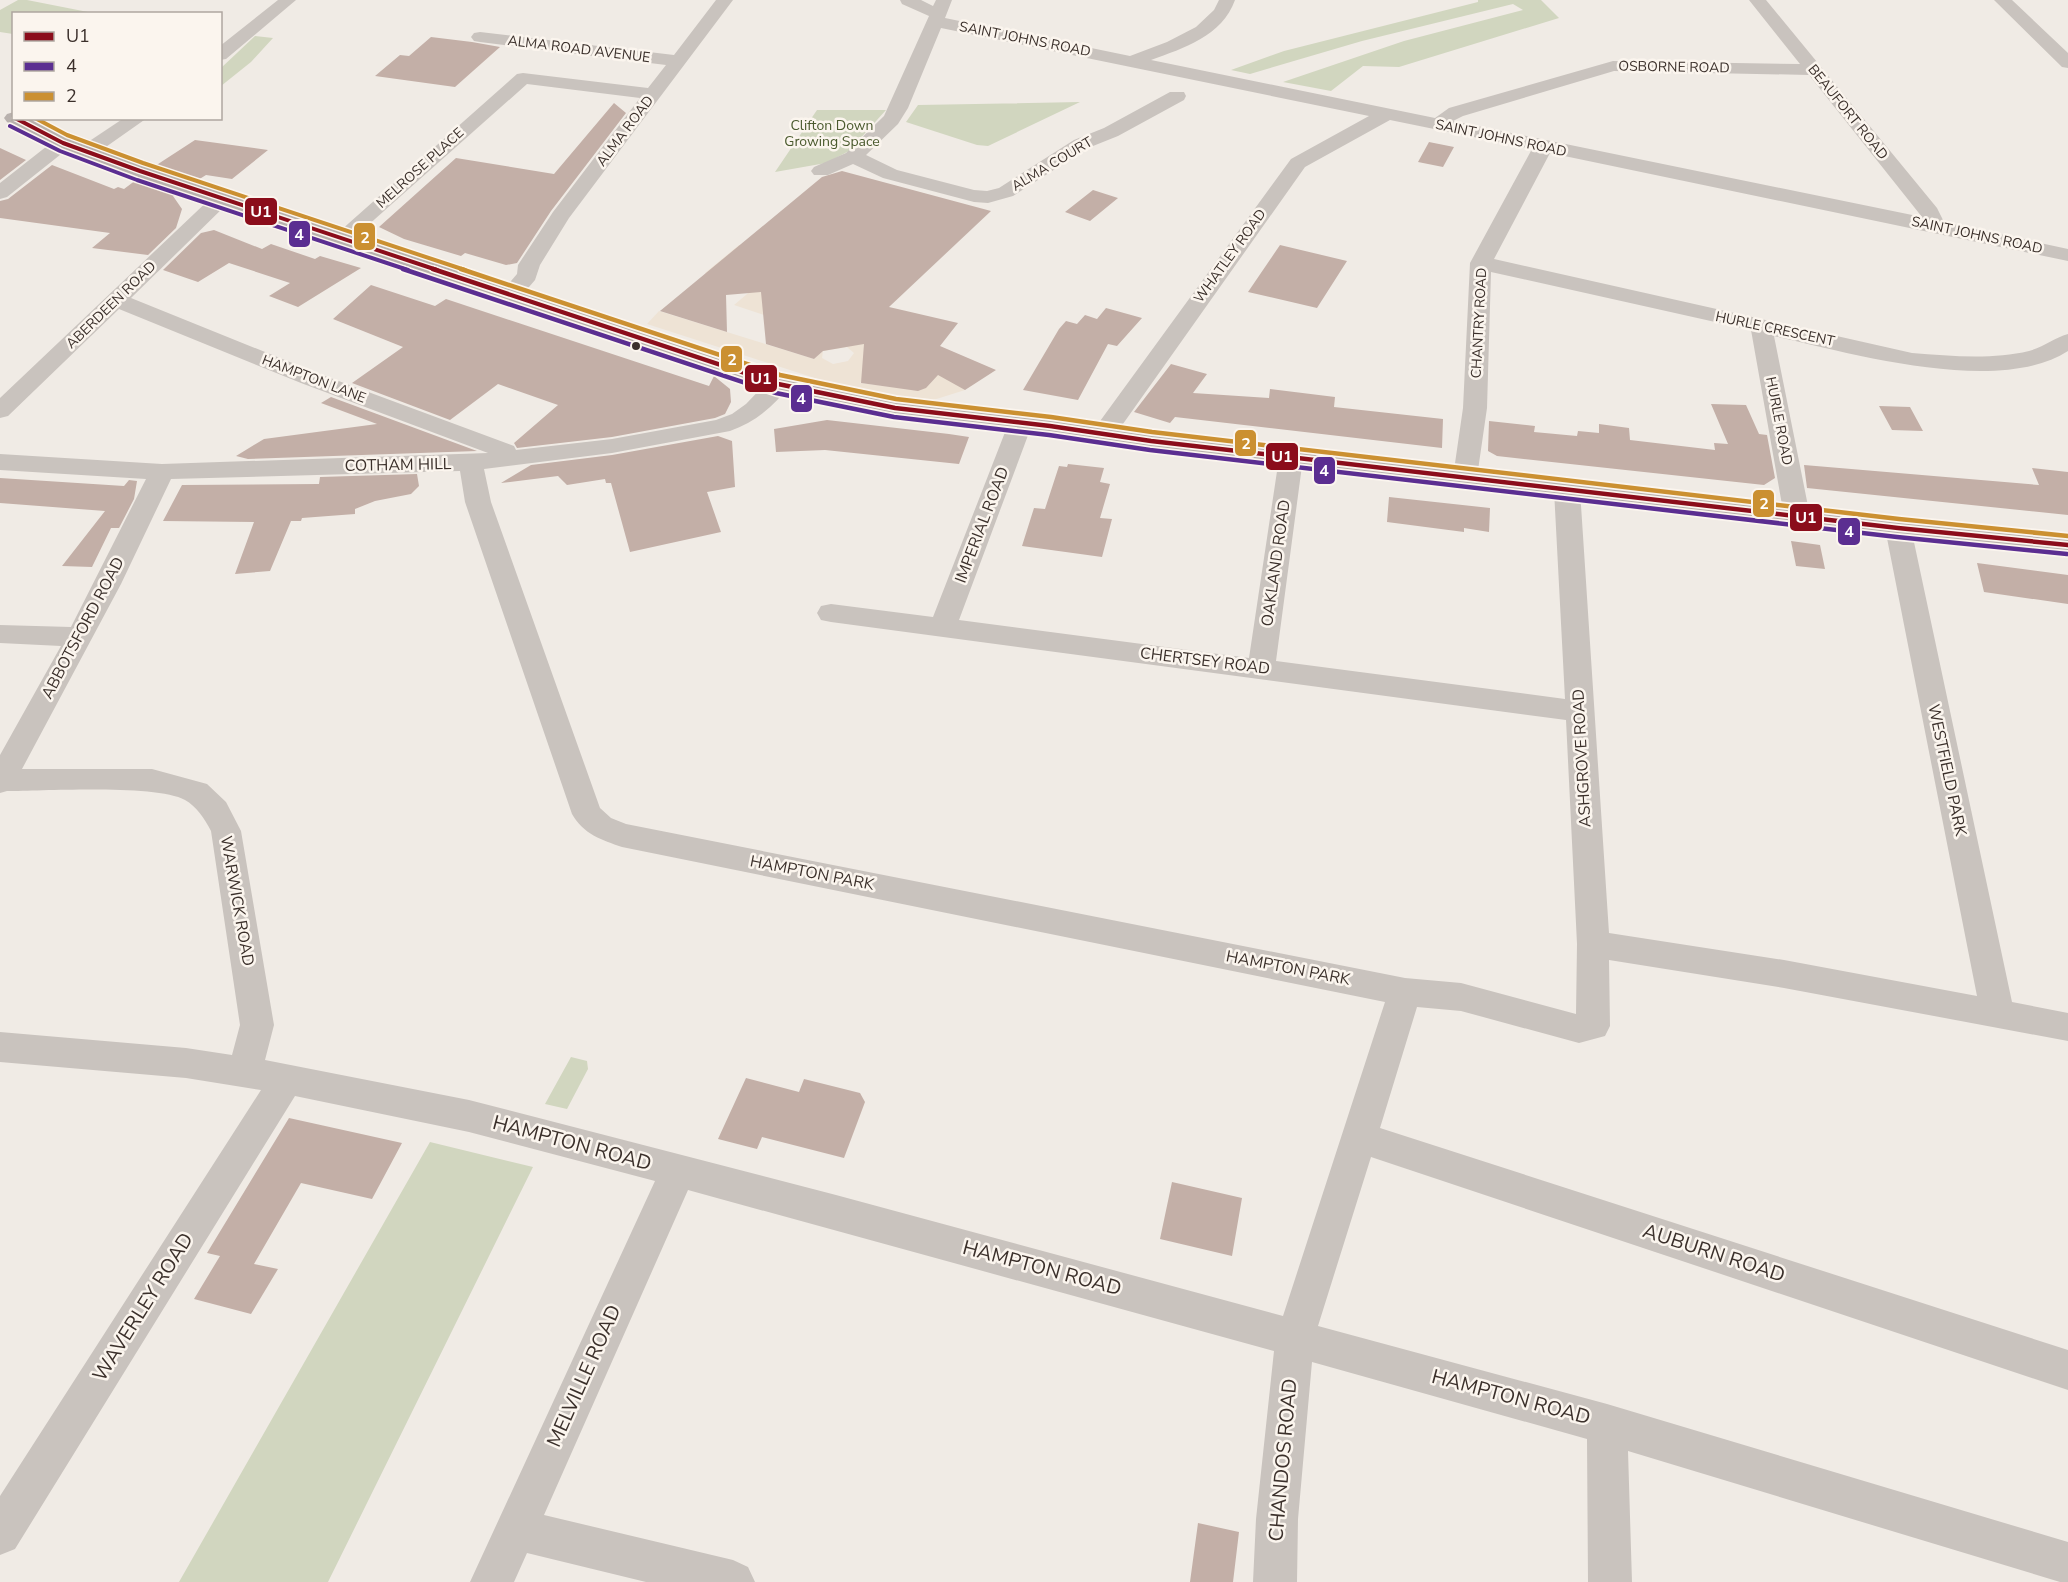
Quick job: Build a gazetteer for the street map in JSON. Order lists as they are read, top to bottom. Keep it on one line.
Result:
{"streets":{"street":["SAINT JOHNS ROAD","ALMA ROAD AVENUE","OSBORNE ROAD","BEAUFORT ROAD","ALMA ROAD","ALMA COURT","MELROSE PLACE","WHATLEY ROAD","ABERDEEN ROAD","CHANTRY ROAD","HURLE CRESCENT","HAMPTON LANE","HURLE ROAD","COTHAM HILL","IMPERIAL ROAD","OAKLAND ROAD","ABBOTSFORD ROAD","CHERTSEY ROAD","ASHGROVE ROAD","WESTFIELD PARK","HAMPTON PARK","WARWICK ROAD","HAMPTON ROAD","AUBURN ROAD","WAVERLEY ROAD","MELVILLE ROAD","CHANDOS ROAD"]},"crossings":[["SAINT JOHNS ROAD","OSBORNE ROAD"],["SAINT JOHNS ROAD","BEAUFORT ROAD"],["SAINT JOHNS ROAD","WHATLEY ROAD"],["SAINT JOHNS ROAD","CHANTRY ROAD"],["ALMA ROAD AVENUE","ALMA ROAD"],["OSBORNE ROAD","BEAUFORT ROAD"],["ALMA ROAD","MELROSE PLACE"],["ABERDEEN ROAD","HAMPTON LANE"],["CHANTRY ROAD","HURLE CRESCENT"],["HURLE CRESCENT","HURLE ROAD"],["HAMPTON LANE","COTHAM HILL"],["COTHAM HILL","ABBOTSFORD ROAD"],["COTHAM HILL","HAMPTON PARK"],["IMPERIAL ROAD","CHERTSEY ROAD"],["OAKLAND ROAD","CHERTSEY ROAD"],["ABBOTSFORD ROAD","WARWICK ROAD"],["CHERTSEY ROAD","ASHGROVE ROAD"],["ASHGROVE ROAD","HAMPTON PARK"],["WARWICK ROAD","HAMPTON ROAD"],["HAMPTON ROAD","WAVERLEY ROAD"],["HAMPTON ROAD","MELVILLE ROAD"],["HAMPTON ROAD","CHANDOS ROAD"]],"parks":["Clifton Down Growing Space"],"lines":["transit line U1","transit line 2","transit line 4"],"legend":["U1","4","2"]}
